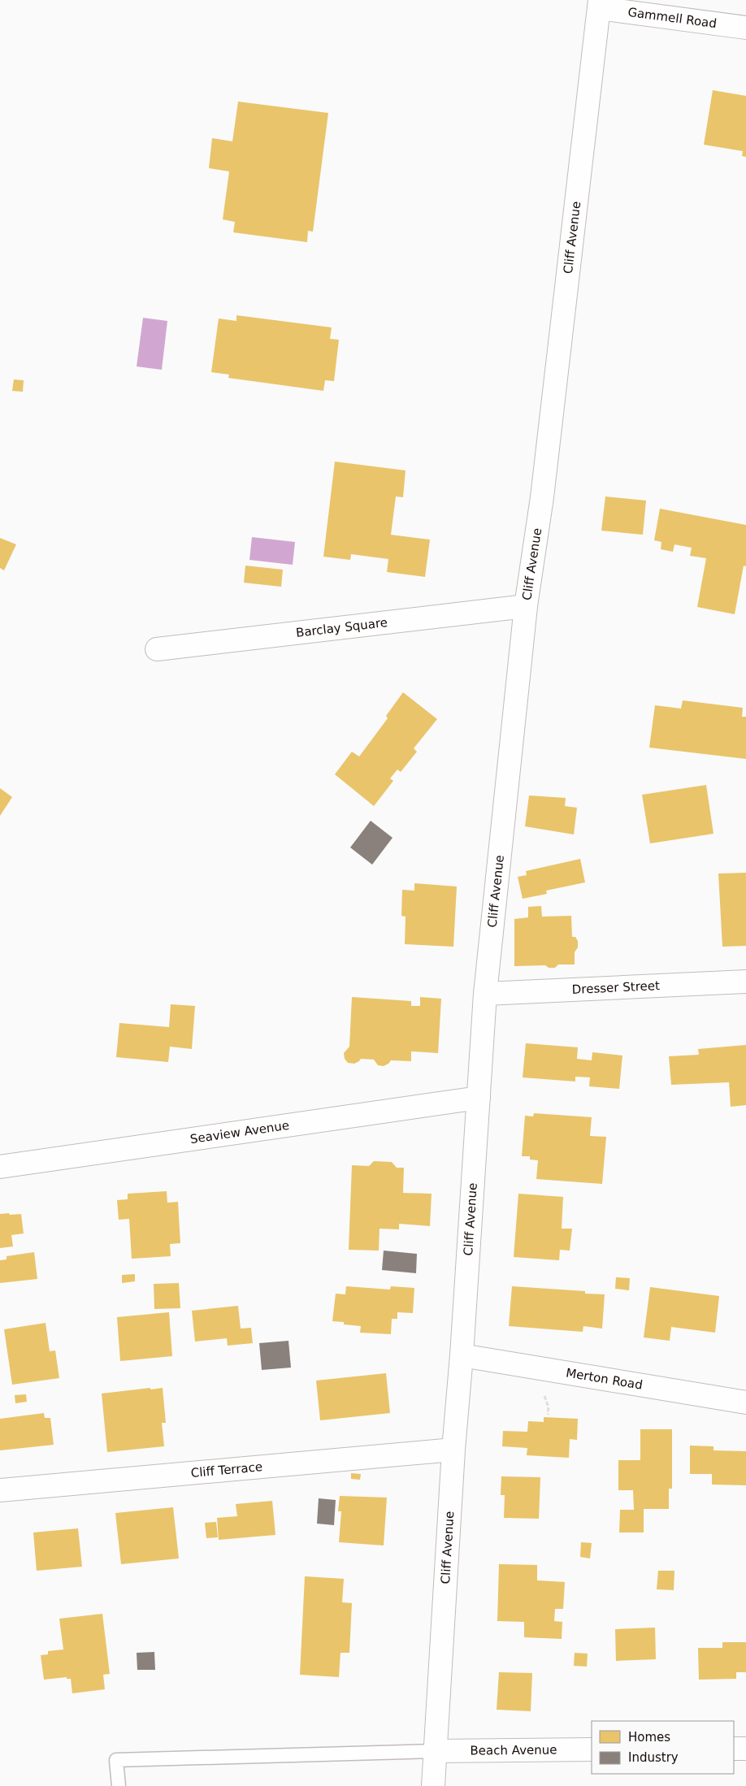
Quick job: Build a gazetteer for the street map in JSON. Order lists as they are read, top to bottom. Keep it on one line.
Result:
{"streets":{"street":["Gammell Road","Cliff Avenue","Barclay Square","Dresser Street","Seaview Avenue","Merton Road","Cliff Terrace","Beach Avenue"]},"crossings":[["Gammell Road","Cliff Avenue"],["Cliff Avenue","Barclay Square"],["Cliff Avenue","Dresser Street"],["Cliff Avenue","Seaview Avenue"],["Cliff Avenue","Merton Road"],["Cliff Avenue","Cliff Terrace"],["Cliff Avenue","Beach Avenue"]],"legend":["Homes","Industry"]}
